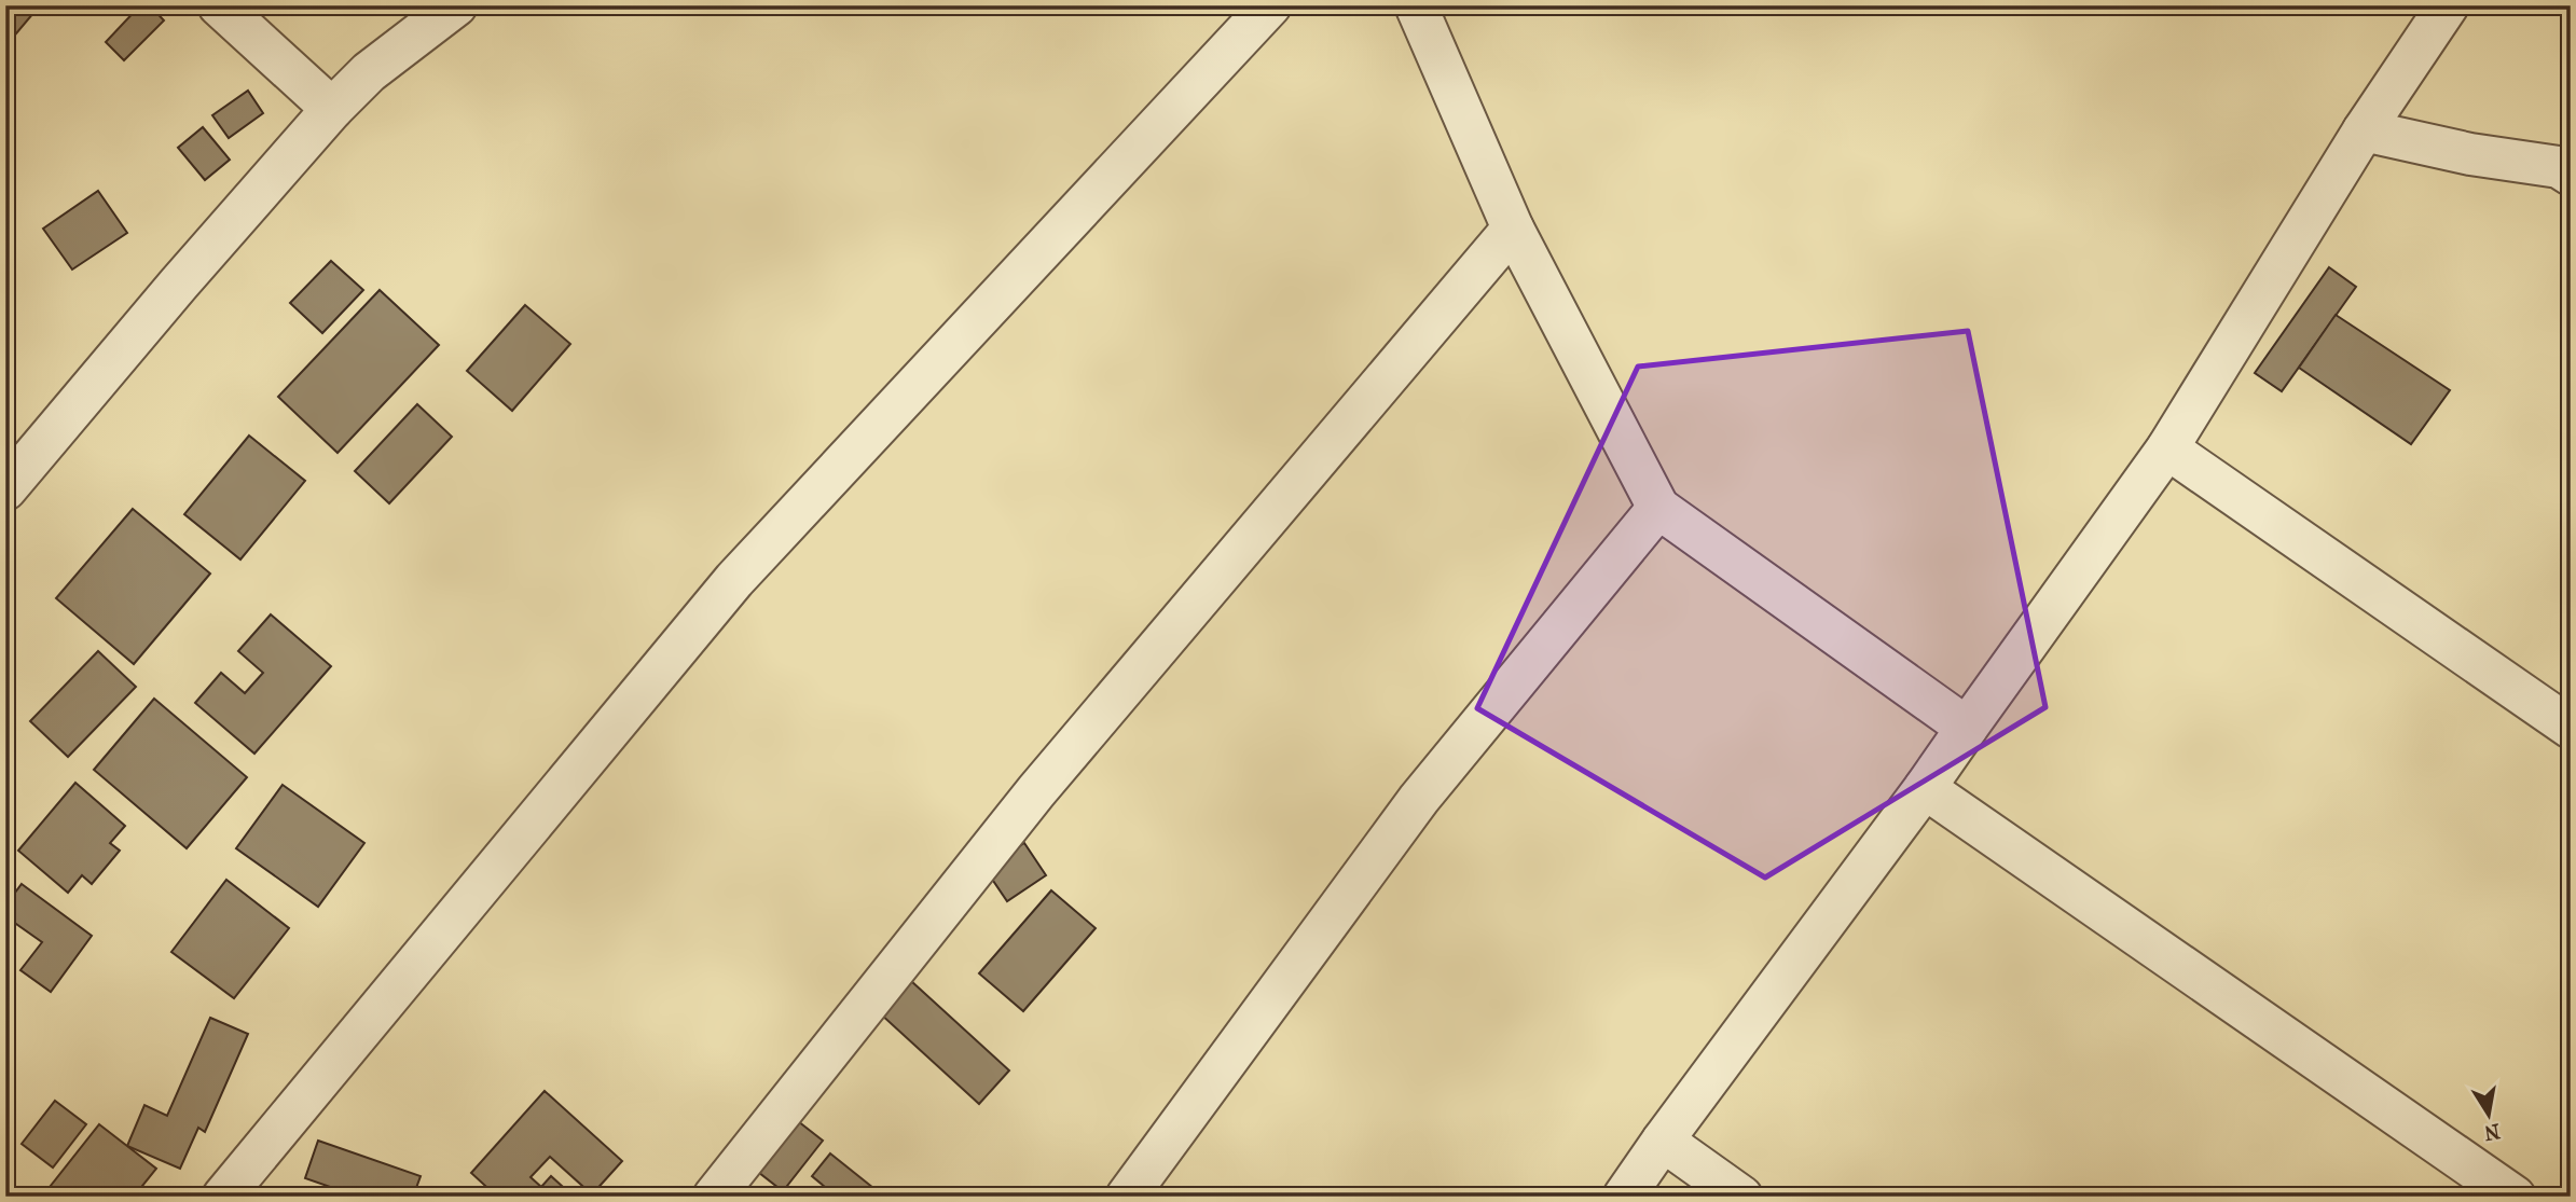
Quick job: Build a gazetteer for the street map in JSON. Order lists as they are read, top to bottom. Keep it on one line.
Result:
{"north":"bottom"}
